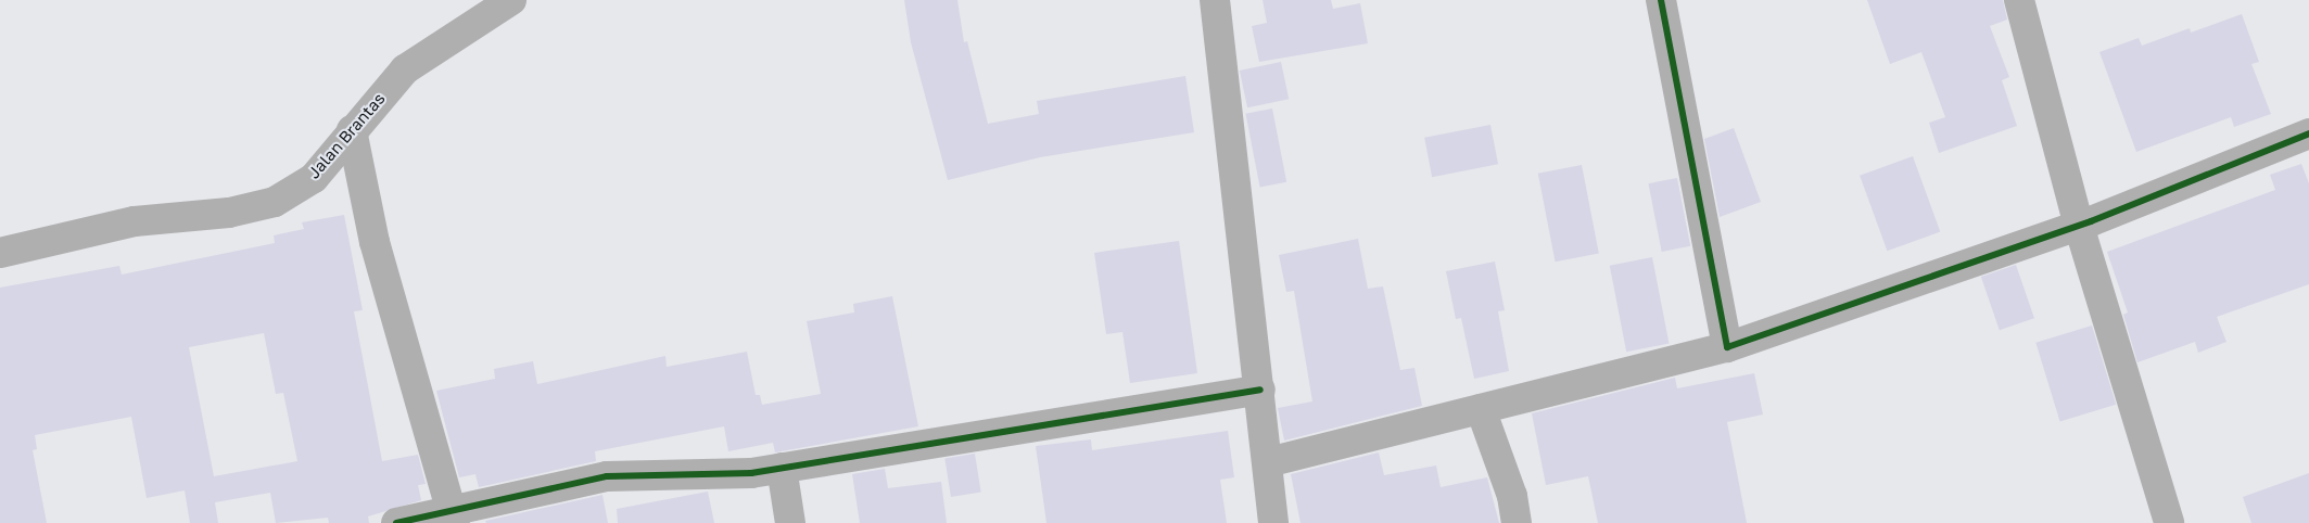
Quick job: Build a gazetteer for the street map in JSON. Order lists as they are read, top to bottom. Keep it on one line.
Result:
{"streets":{"street":["Jalan Brantas"]}}
